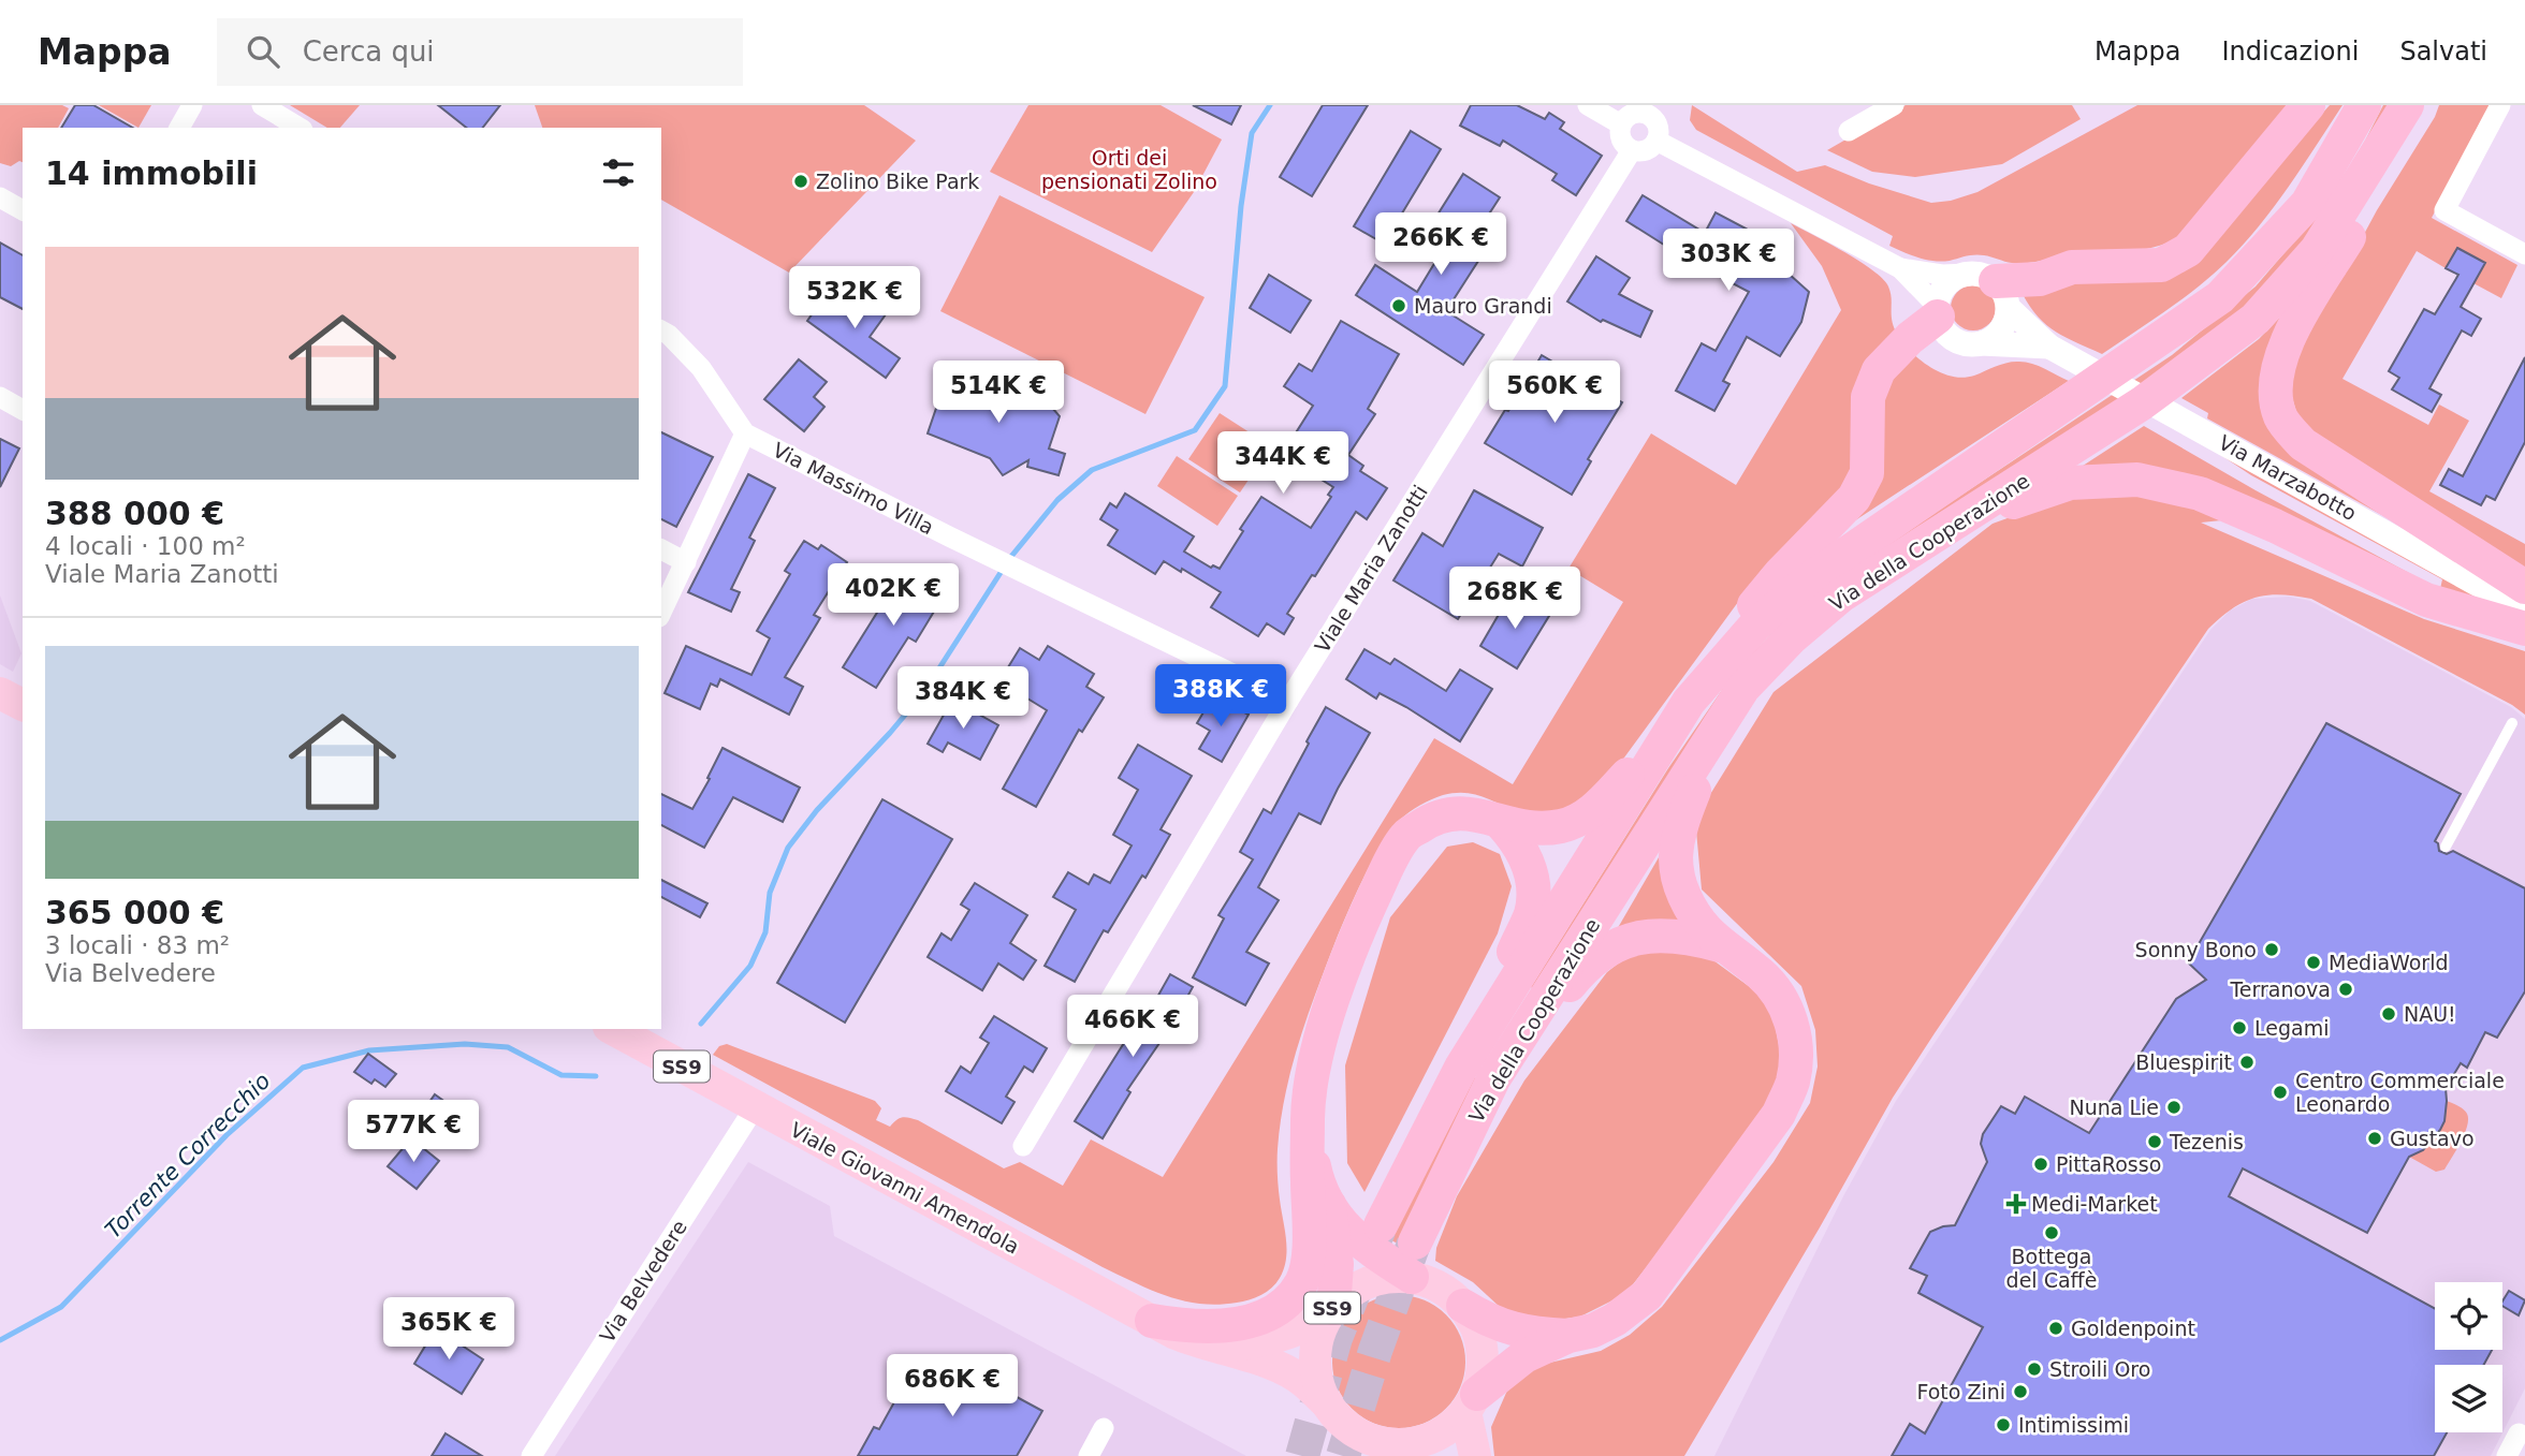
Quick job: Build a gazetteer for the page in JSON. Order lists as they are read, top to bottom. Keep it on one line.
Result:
{"streets":{"highway":["Via della Cooperazione"],"main road":["SS9","Viale Giovanni Amendola"],"street":["Via Marzabotto","Via Massimo Villa","Viale Maria Zanotti","Via Belvedere"]},"crossings":[["Via Massimo Villa","Viale Maria Zanotti"],["SS9","Viale Giovanni Amendola"],["Viale Giovanni Amendola","Via Belvedere"]],"water":["Torrente Correcchio"],"parks":["Orti dei pensionati Zolino"],"places":{"other":["Zolino Bike Park","Mauro Grandi","Sonny Bono","MediaWorld","Terranova","NAU!","Legami","Bluespirit","Centro Commerciale Leonardo","Nuna Lie","Gustavo","Tezenis","PittaRosso","Bottega del Caffè","Goldenpoint","Stroili Oro","Foto Zini","Intimissimi"],"health":["Medi-Market"]},"page":{"header":"Mappa","search":"Cerca qui","nav":["Mappa","Indicazioni","Salvati"],"heading":"14 immobili","price":["266K €","303K €","532K €","514K €","560K €","344K €","402K €","268K €","388K €","384K €","466K €","577K €","365K €","686K €"],"list":[{"name":"388 000 €","note":"4 locali · 100 m² · Viale Maria Zanotti"},{"name":"365 000 €","note":"3 locali · 83 m² · Via Belvedere"}]}}
